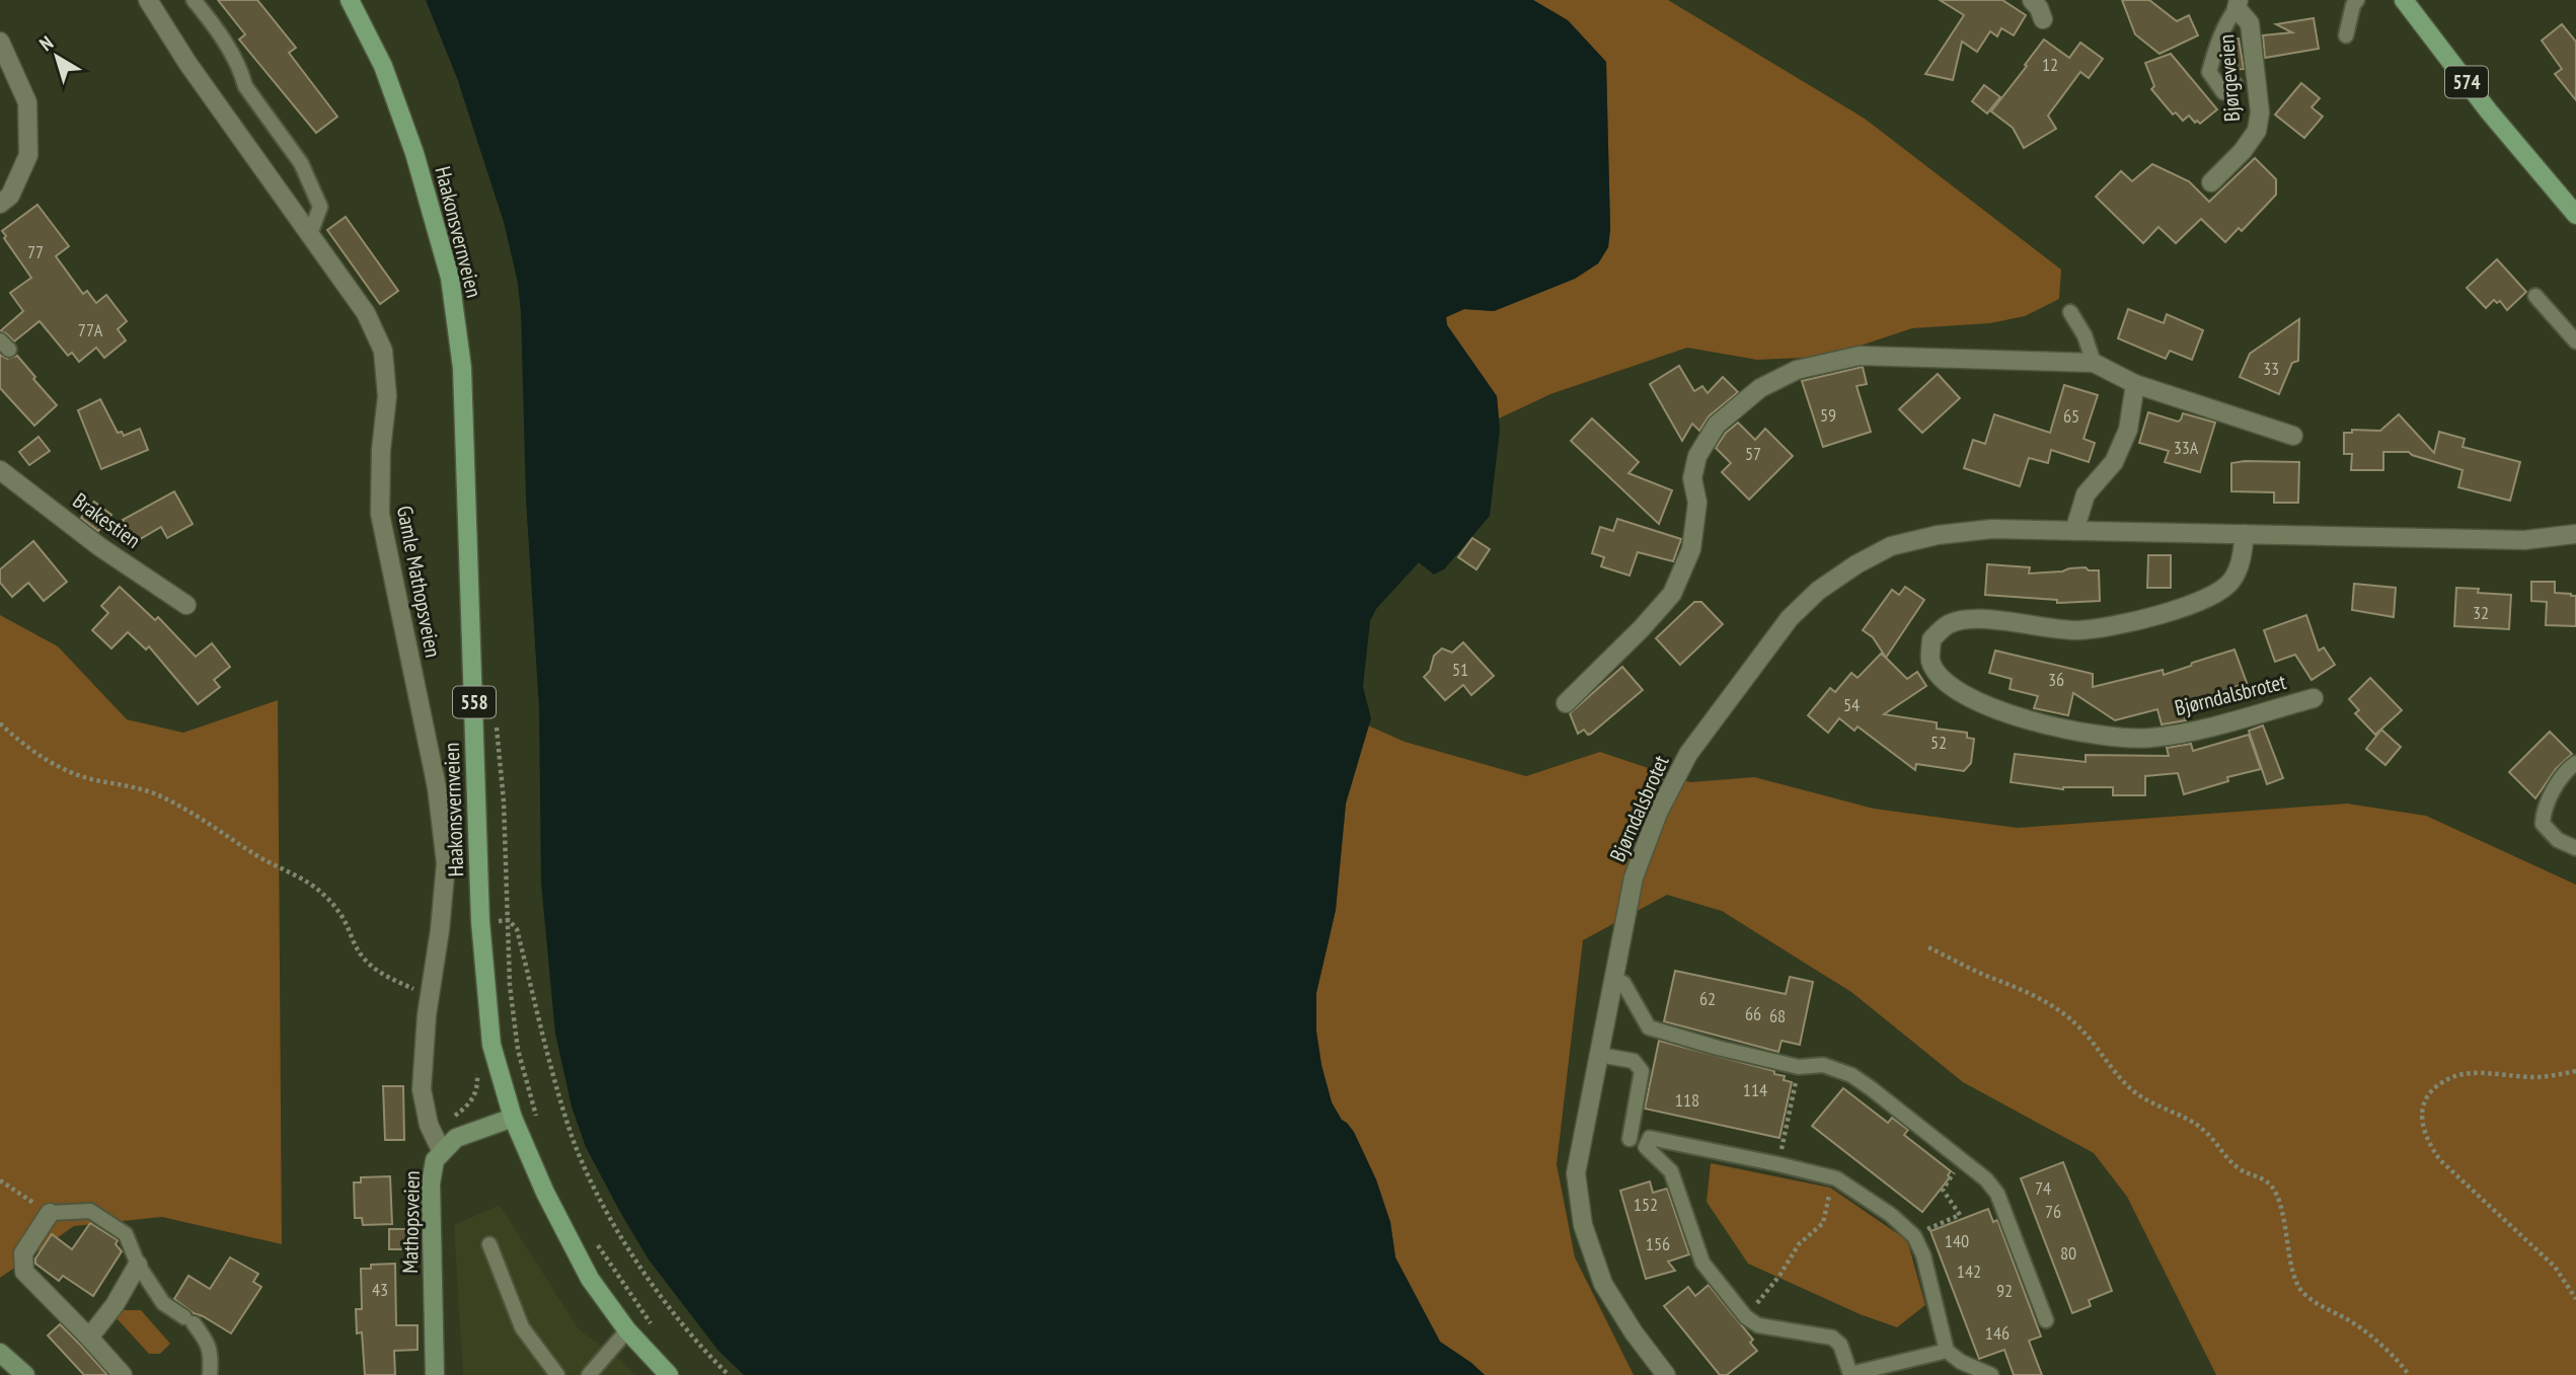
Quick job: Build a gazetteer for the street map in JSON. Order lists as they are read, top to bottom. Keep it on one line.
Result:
{"streets":{"main road":["574","Haakonsvernveien","558","Mathopsveien"],"street":["Bjørgeveien","Brakestien","Gamle Mathopsveien","Bjørndalsbrotet"]},"crossings":[["Haakonsvernveien","Mathopsveien"],["Gamle Mathopsveien","Mathopsveien"]],"house_numbers":["12","77","77A","33","59","65","33A","57","32","51","36","54","52","62","66","68","114","118","74","152","76","140","156","80","142","43","92","146"],"north":"top left"}
